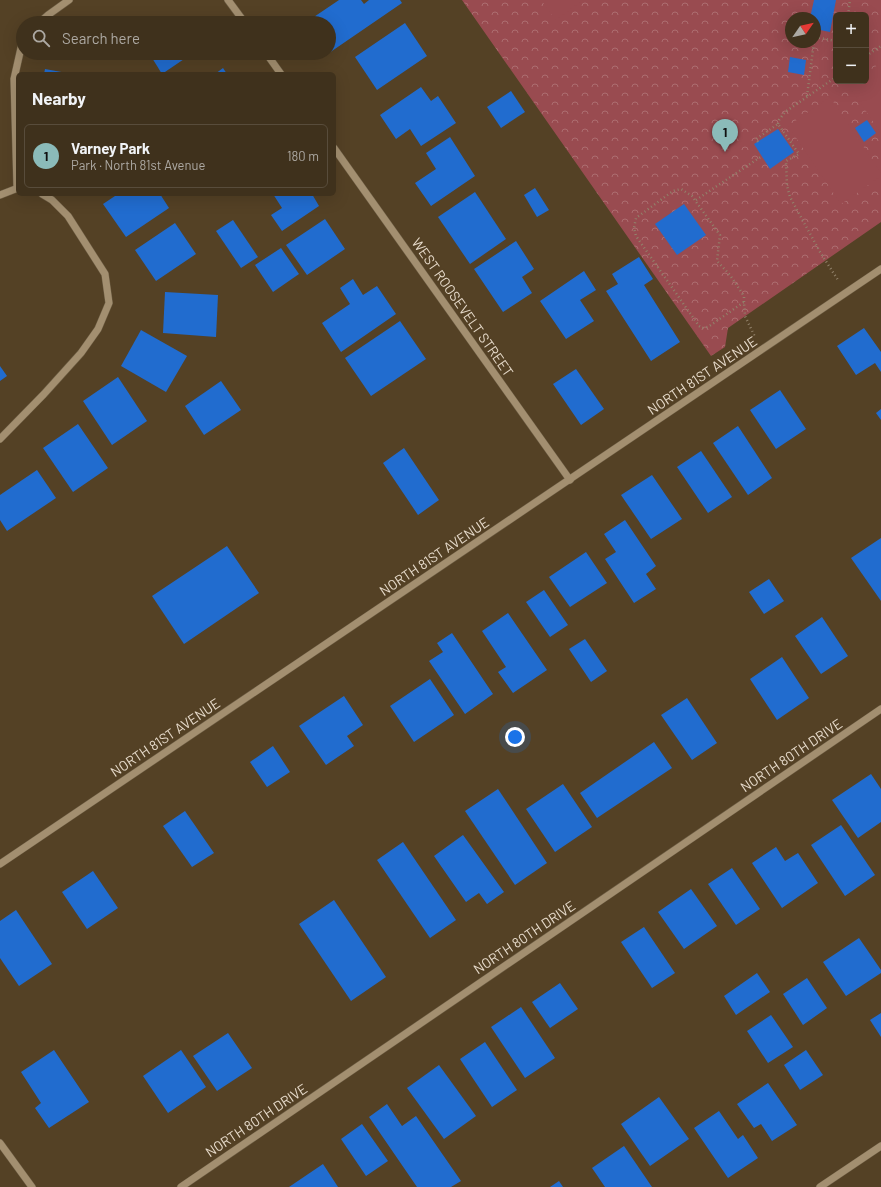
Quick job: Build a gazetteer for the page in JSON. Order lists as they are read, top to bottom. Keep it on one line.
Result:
{"streets":{"street":["WEST ROOSEVELT STREET","NORTH 81ST AVENUE","NORTH 80TH DRIVE"]},"crossings":[["WEST ROOSEVELT STREET","NORTH 81ST AVENUE"]],"north":"top right","page":{"map_buttons":["+","−"],"search":"Search here","heading":"Nearby","pins":"1","list":[{"mark":"1","name":"Varney Park","note":"Park · North 81st Avenue","value":"180 m"}]}}
